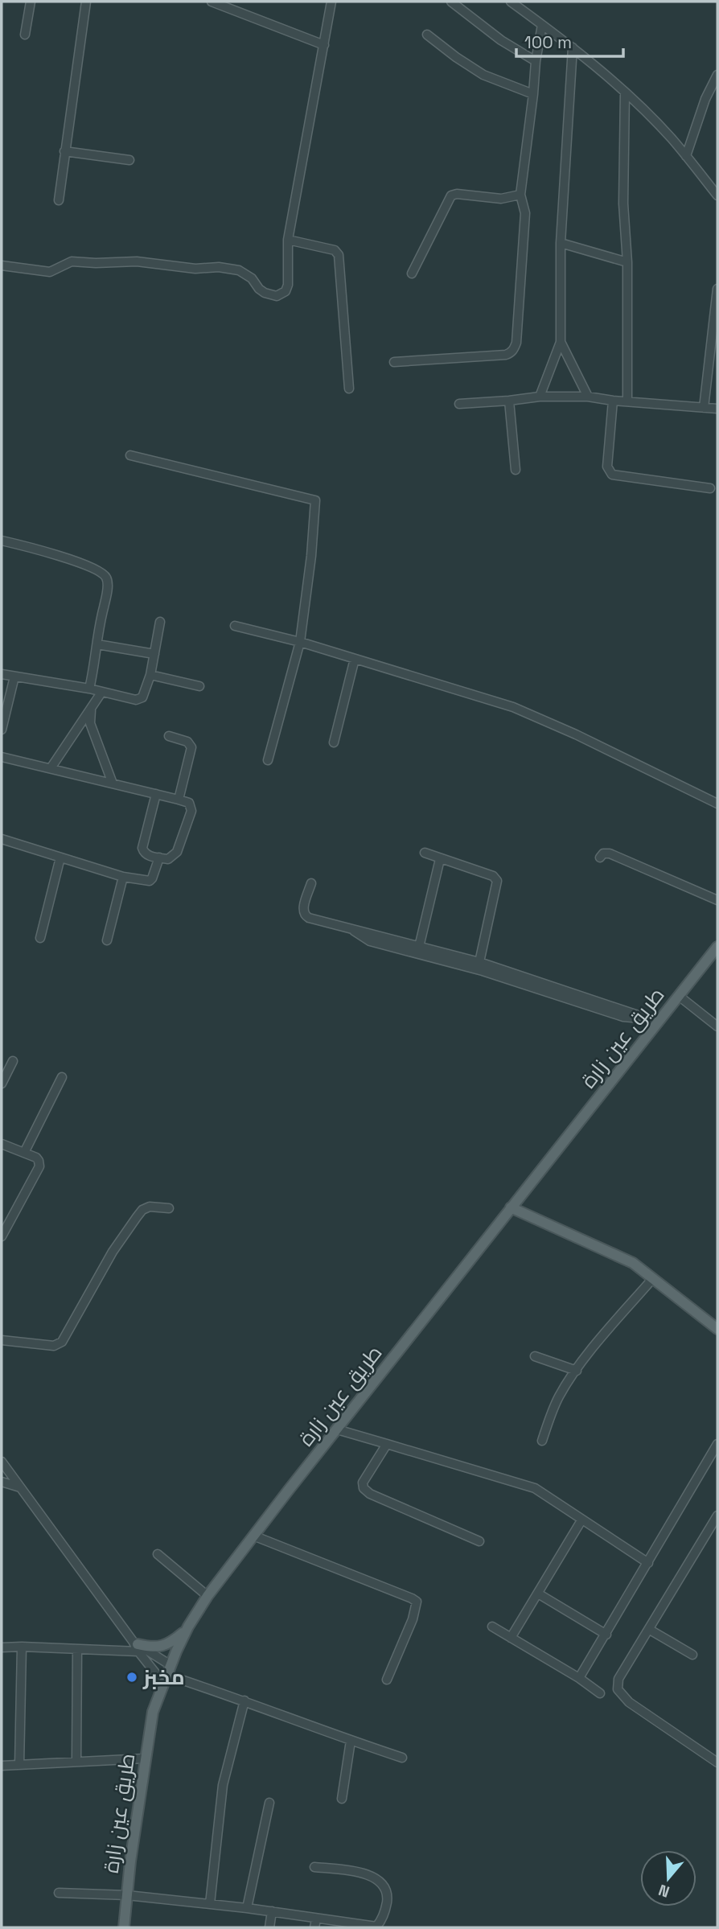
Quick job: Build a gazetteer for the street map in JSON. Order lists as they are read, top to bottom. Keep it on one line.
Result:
{"streets":{"main road":["طريق عين زارة"]},"places":["مخبز"],"scale_bar":"100 m","north":"bottom"}
